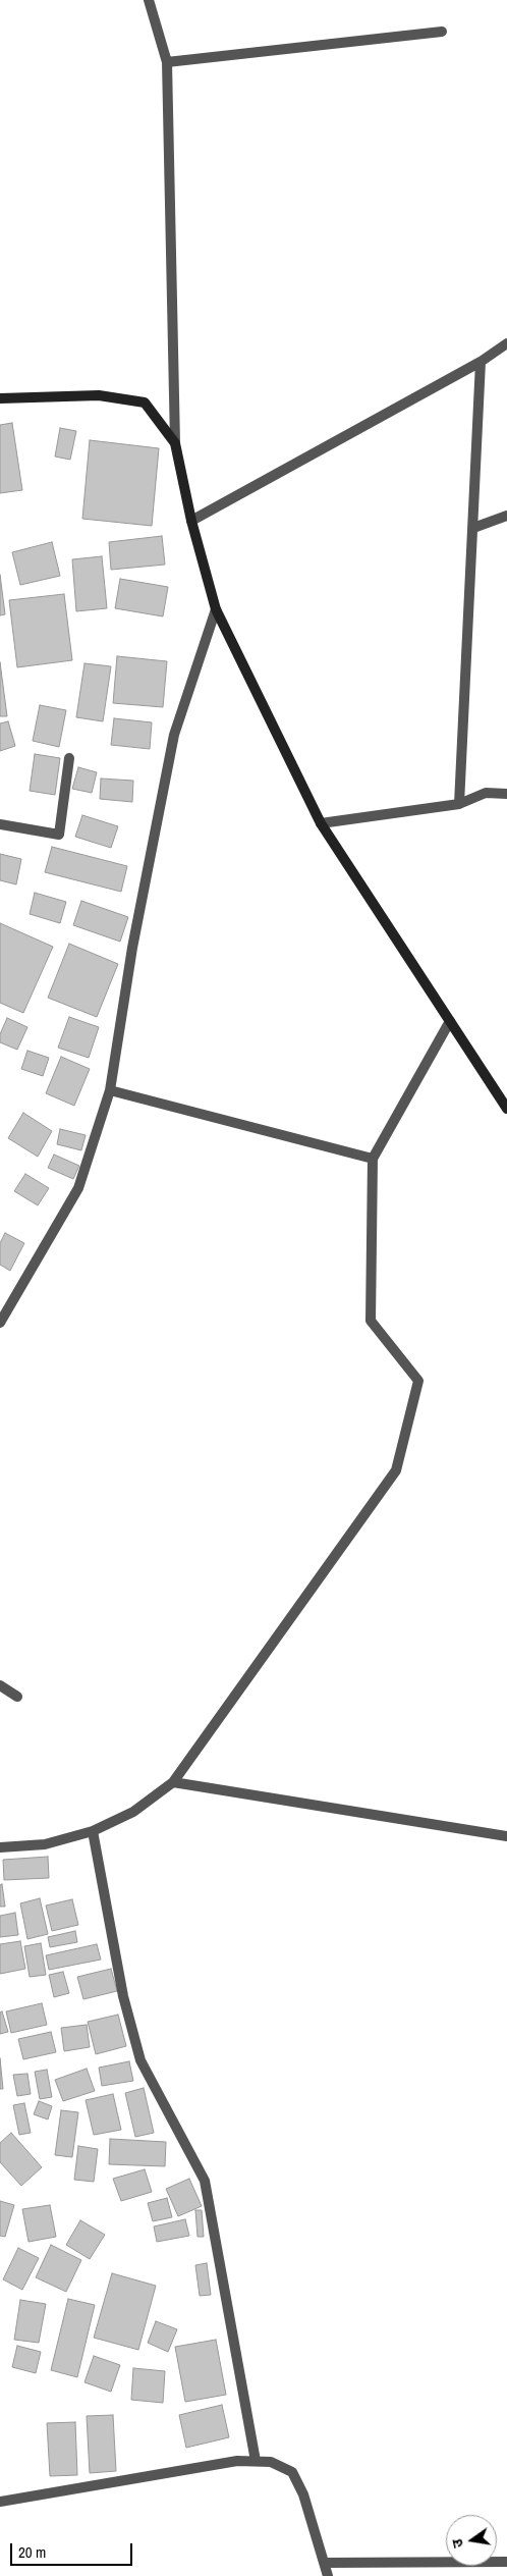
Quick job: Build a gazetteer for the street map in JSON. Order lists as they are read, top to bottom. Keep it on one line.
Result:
{"scale_bar":"20 m","north":"left"}
